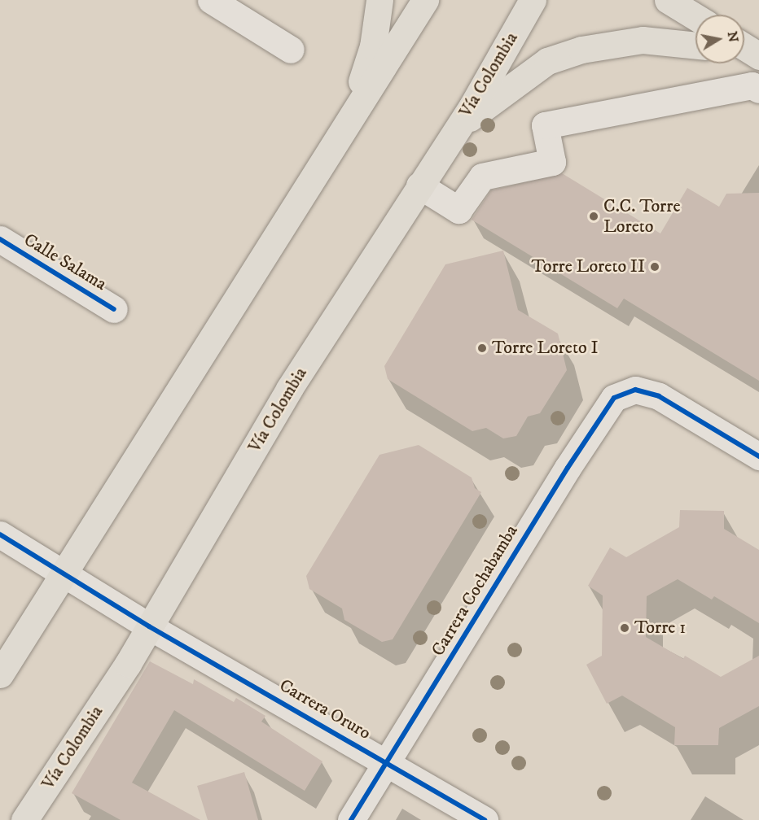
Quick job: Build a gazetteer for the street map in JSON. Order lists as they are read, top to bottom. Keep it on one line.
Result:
{"streets":{"main road":["Vía Colombia"],"street":["Calle Salama","Carrera Cochabamba","Carrera Oruro"]},"crossings":[["Vía Colombia","Carrera Oruro"],["Carrera Cochabamba","Carrera Oruro"]],"places":["C.C. Torre Loreto","Torre Loreto II","Torre Loreto I","Torre 1"],"north":"right"}
